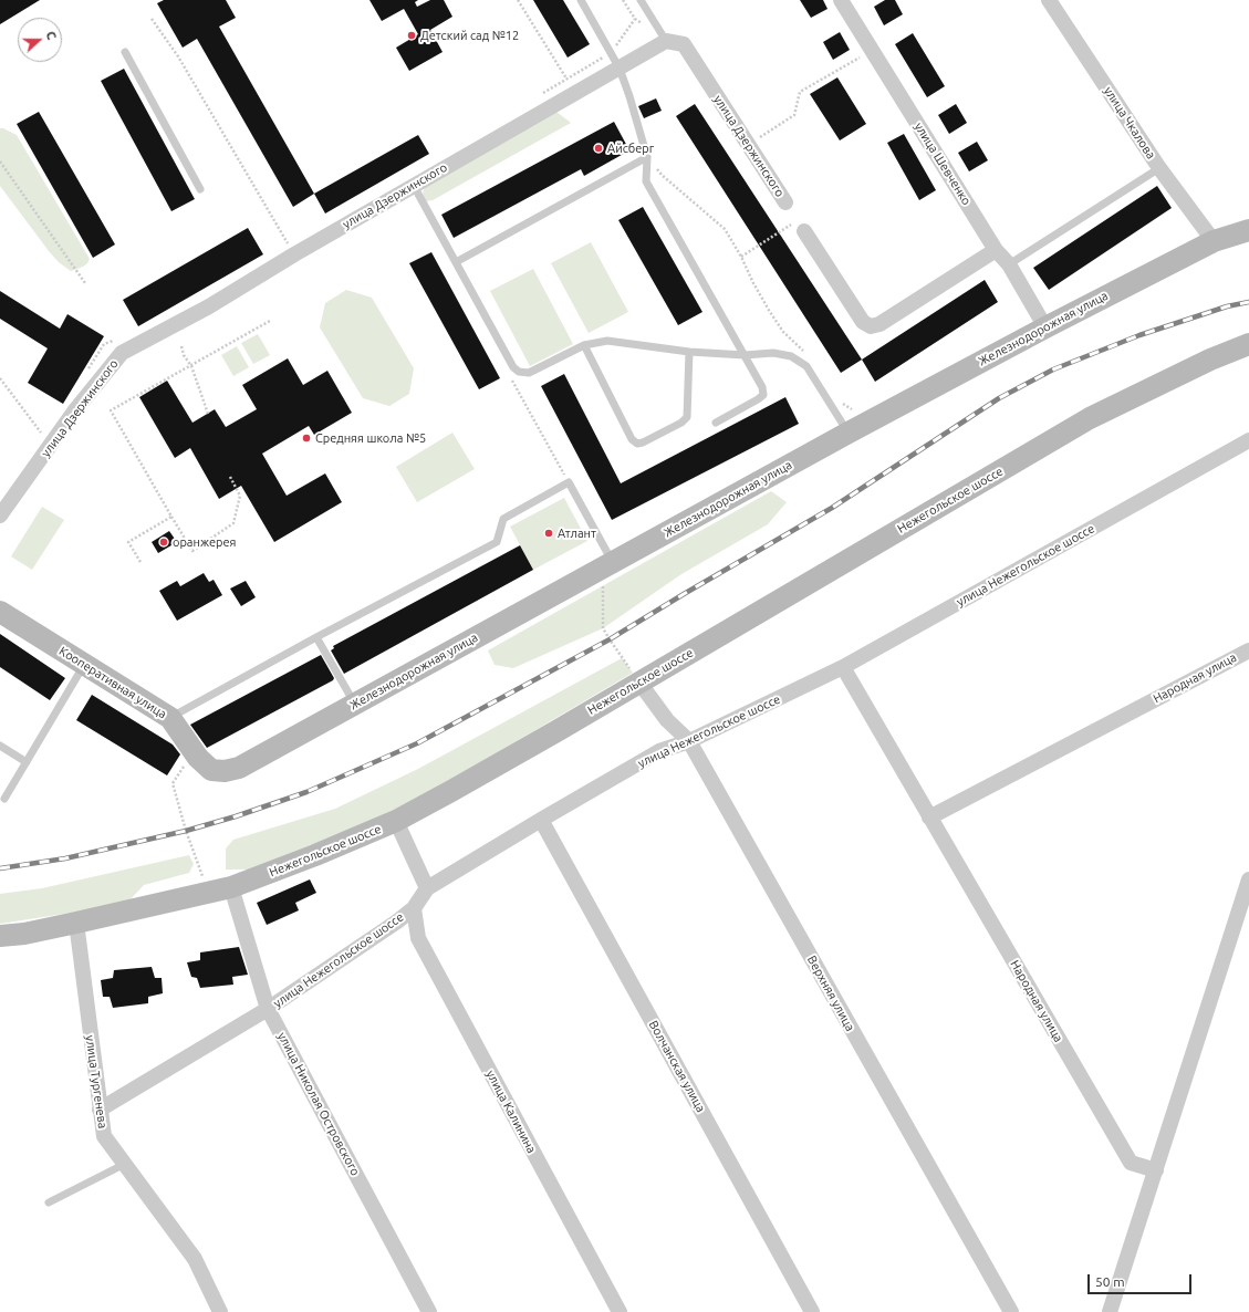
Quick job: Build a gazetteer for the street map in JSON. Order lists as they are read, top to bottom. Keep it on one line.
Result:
{"streets":{"street":["улица Чкалова","улица Дзержинского","улица Шевченко","Железнодорожная улица","Нежегольское шоссе","улица Нежегольское шоссе","Народная улица","Кооперативная улица","Верхняя улица","Волчанская улица","улица Тургенева","улица Николая Островского","улица Калинина"]},"crossings":[["улица Чкалова","Железнодорожная улица"],["улица Шевченко","Железнодорожная улица"],["Железнодорожная улица","Кооперативная улица"],["Нежегольское шоссе","Верхняя улица"],["Нежегольское шоссе","улица Тургенева"],["Нежегольское шоссе","улица Николая Островского"],["улица Нежегольское шоссе","Народная улица"],["улица Нежегольское шоссе","Верхняя улица"],["улица Нежегольское шоссе","Волчанская улица"],["улица Нежегольское шоссе","улица Тургенева"],["улица Нежегольское шоссе","улица Николая Островского"],["улица Нежегольское шоссе","улица Калинина"]],"places":["Детский сад №12","Айсберг","Средняя школа №5","Атлант","оранжерея"],"scale_bar":"50 m","north":"right"}
